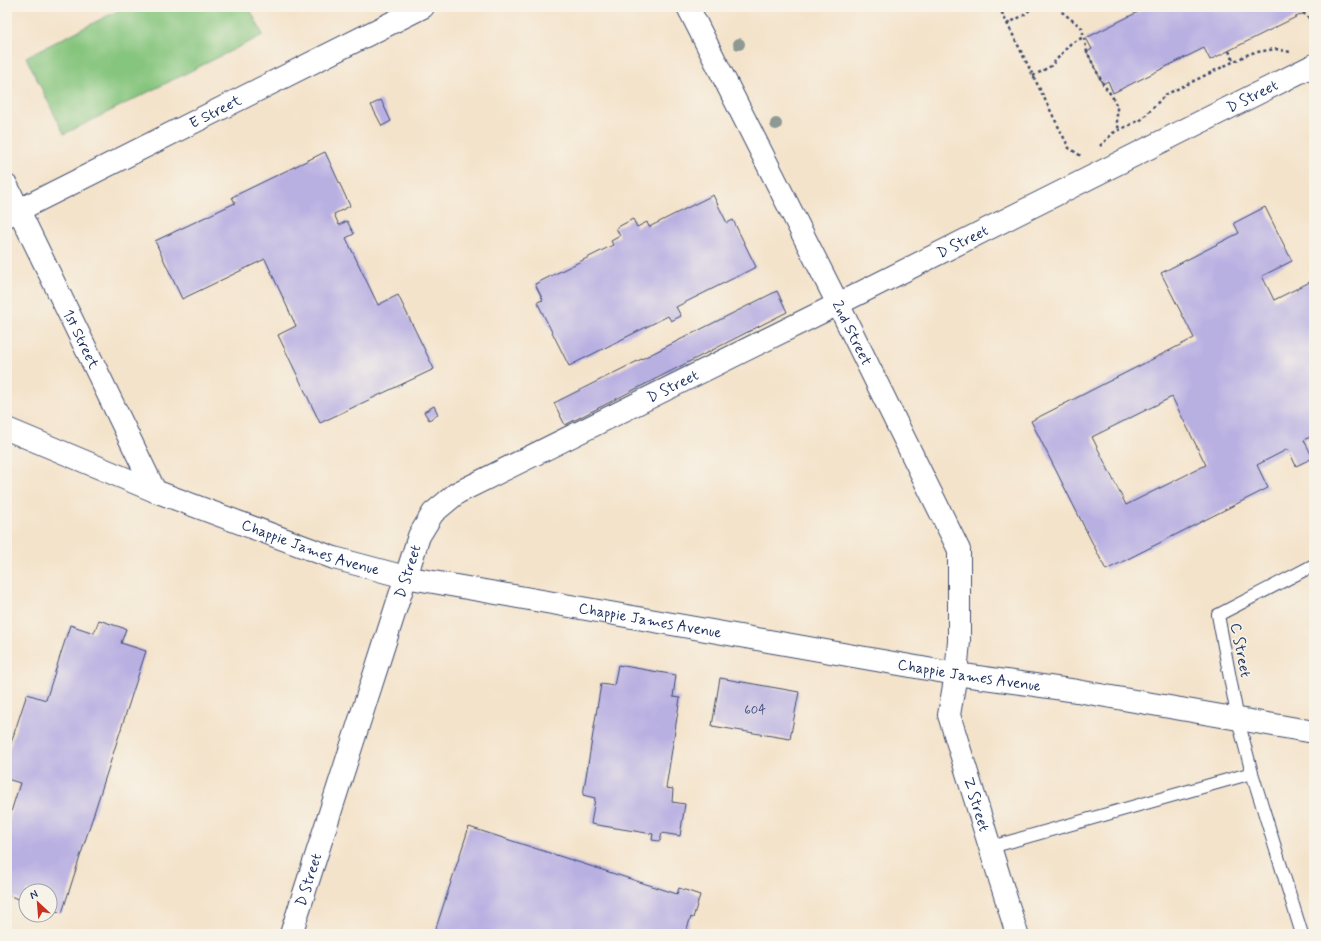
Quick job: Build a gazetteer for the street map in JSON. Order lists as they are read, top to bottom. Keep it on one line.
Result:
{"streets":{"street":["D Street","E Street","2nd Street","1st Street","Chappie James Avenue","Z Street"],"lane":["C Street"]},"crossings":[["D Street","2nd Street"],["D Street","Chappie James Avenue"],["E Street","1st Street"],["2nd Street","Chappie James Avenue"],["2nd Street","Z Street"],["1st Street","Chappie James Avenue"],["Chappie James Avenue","C Street"],["Chappie James Avenue","Z Street"]],"house_numbers":["604"],"north":"top left"}
